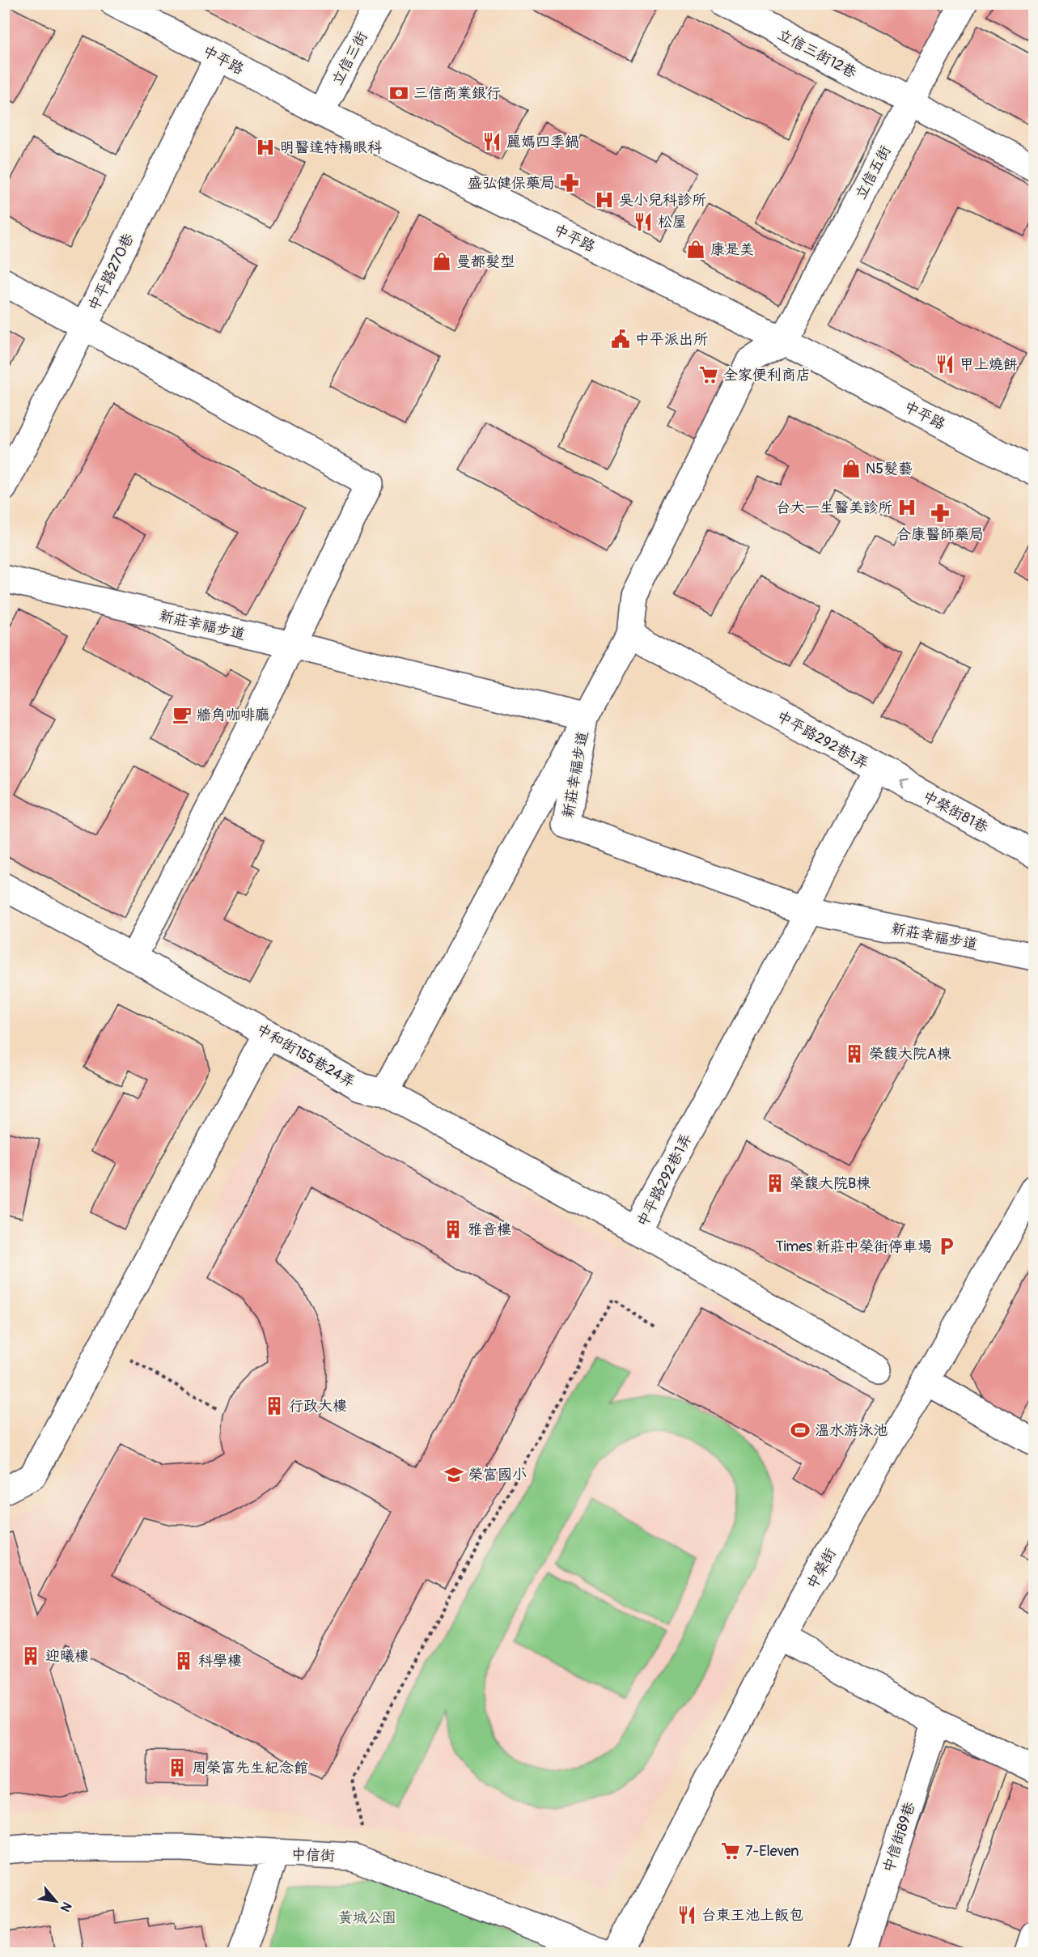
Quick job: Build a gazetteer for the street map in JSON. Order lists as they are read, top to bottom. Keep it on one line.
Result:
{"streets":{"street":["立信三街12巷","立信三街","中平路","立信五街","中平路270巷","新莊幸福步道","中平路292巷1弄","中榮街81巷","中和街155巷24弄","中榮街","中信街89巷","中信街"]},"crossings":[["立信三街12巷","立信五街"],["立信三街","中平路"],["中平路","立信五街"],["中平路","中平路270巷"],["新莊幸福步道","中平路292巷1弄"],["中平路292巷1弄","中榮街81巷"],["中平路292巷1弄","中和街155巷24弄"]],"one_way":["中榮街81巷"],"parks":["黃城公園"],"places":{"bank":["三信商業銀行"],"restaurant":["麗媽四季鍋","松屋","甲上燒餅","台東王池上飯包"],"hospital":["明醫達特楊眼科","吳小兒科診所","台大一生醫美診所"],"pharmacy":["盛弘健保藥局","合康醫師藥局"],"shop":["康是美","曼都髮型","N5髮藝"],"public building":["中平派出所"],"supermarket":["全家便利商店","7-Eleven"],"cafe":["牆角咖啡廳"],"building":["榮馥大院A棟","榮馥大院B棟","雅音樓","行政大樓","迎曦樓","科學樓","周榮富先生紀念館"],"parking":["Times 新莊中榮街停車場"],"sports":["溫水游泳池"],"school or university":["榮富國小"]},"north":"bottom right"}
